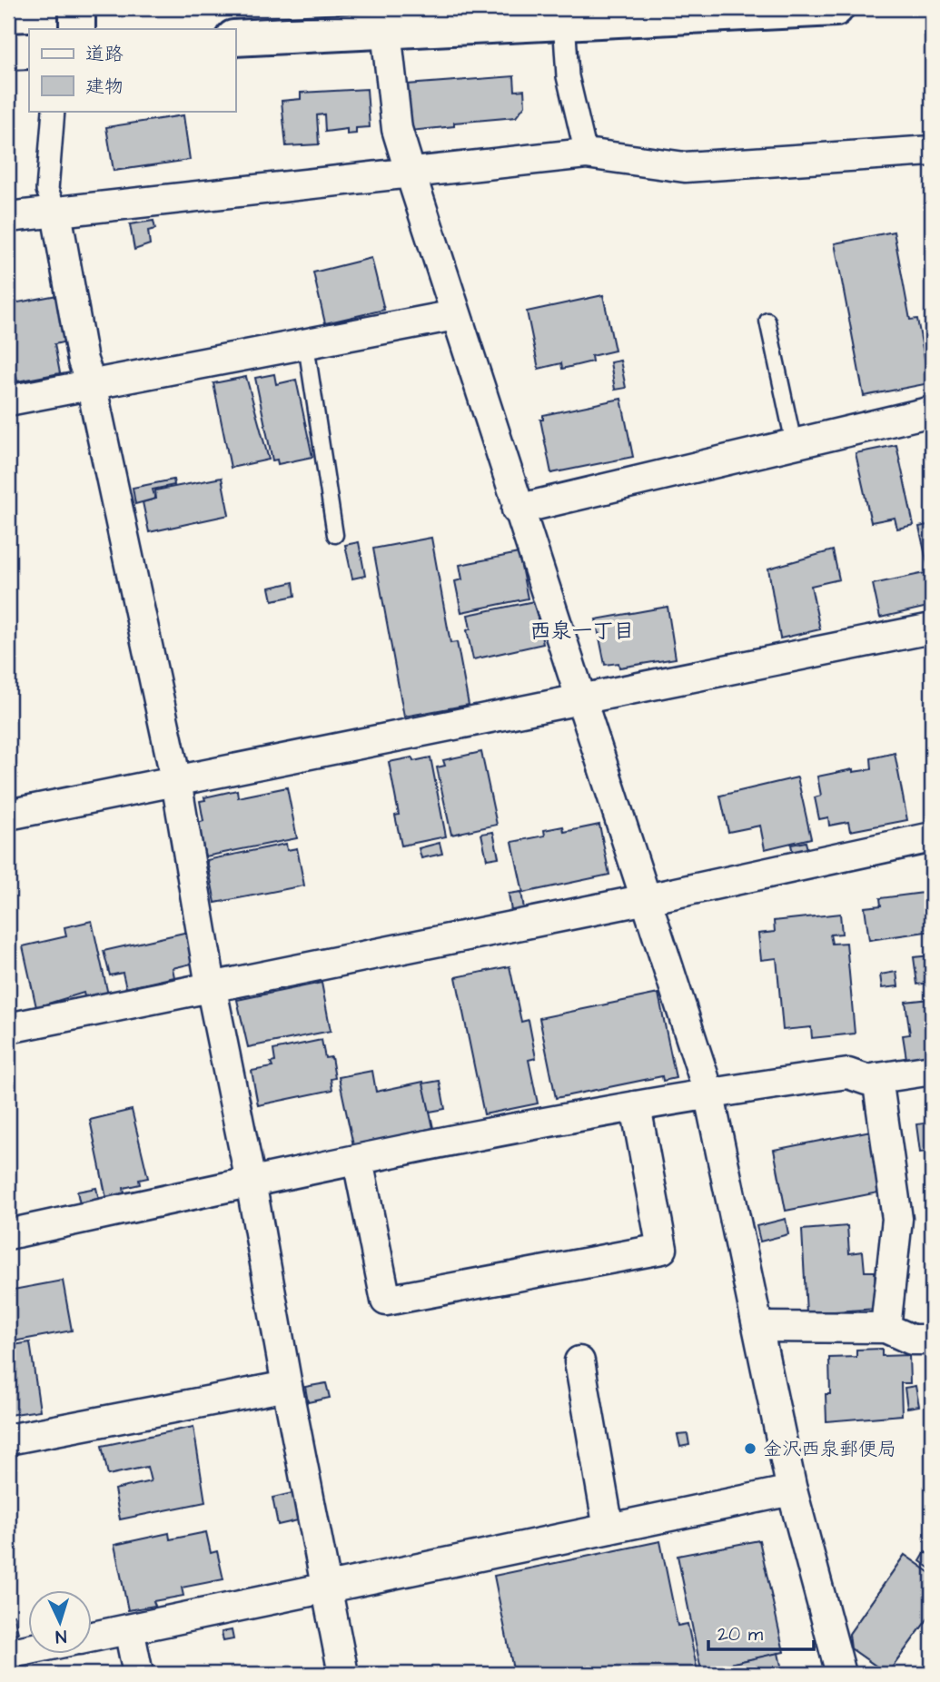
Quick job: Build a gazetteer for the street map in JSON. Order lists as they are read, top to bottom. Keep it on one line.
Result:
{"districts":["西泉一丁目"],"places":["金沢西泉郵便局"],"legend":["道路","建物"],"scale_bar":"20 m","north":"bottom"}
